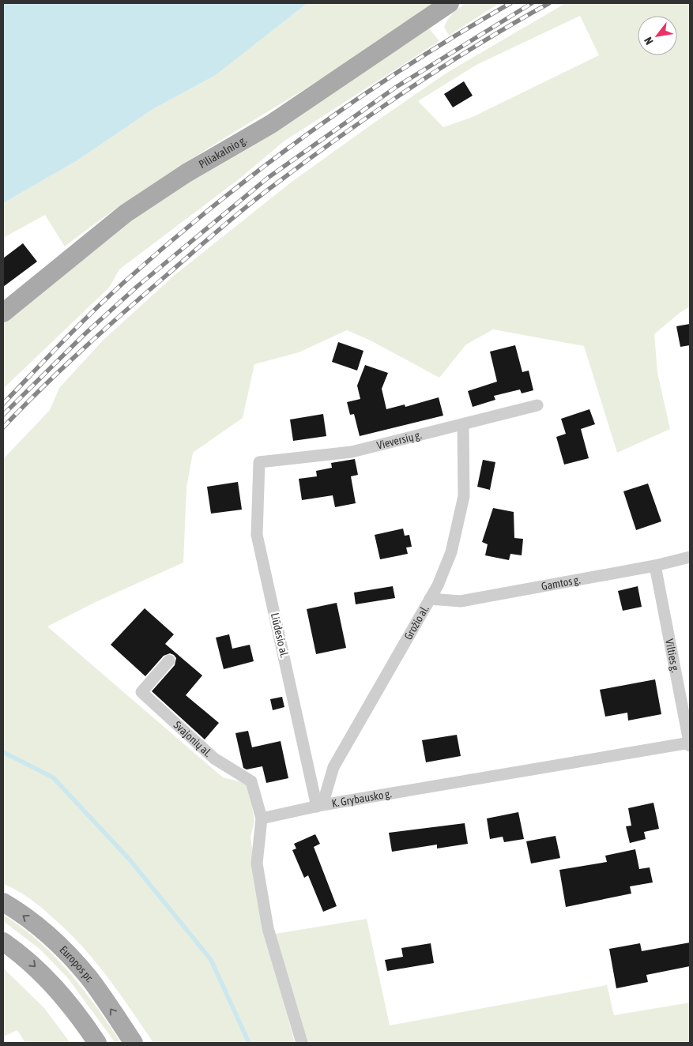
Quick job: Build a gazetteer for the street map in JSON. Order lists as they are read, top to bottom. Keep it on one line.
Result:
{"streets":{"main road":["Piliakalnio g.","Europos pr."],"street":["Vieversių g.","Gamtos g.","Grožio al.","Liūdesio al.","Vilties g.","Svajonių al.","K. Grybausko g."]},"crossings":[["Vieversių g.","Grožio al."],["Vieversių g.","Liūdesio al."],["Gamtos g.","Grožio al."],["Gamtos g.","Vilties g."],["Grožio al.","Liūdesio al."],["Grožio al.","K. Grybausko g."],["Liūdesio al.","K. Grybausko g."],["Vilties g.","K. Grybausko g."],["Svajonių al.","K. Grybausko g."]],"north":"bottom left"}
